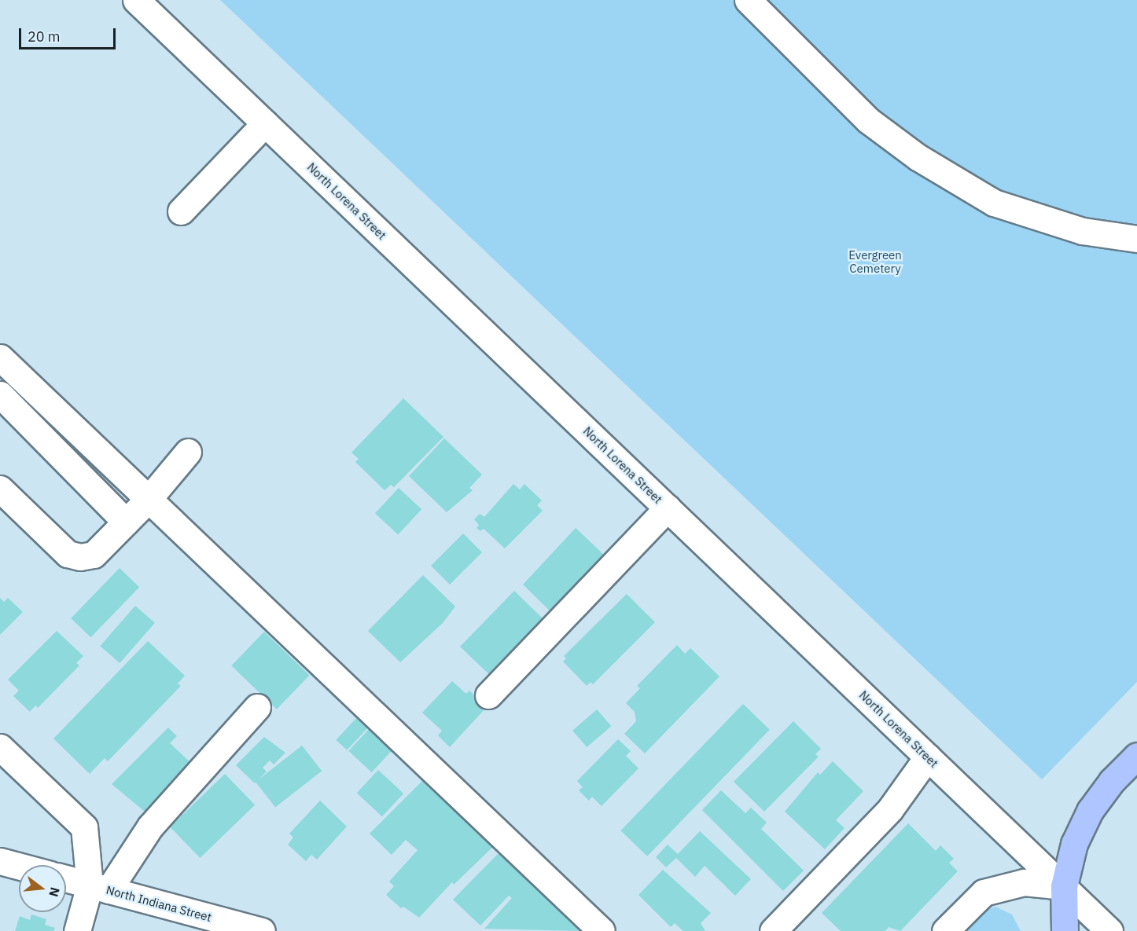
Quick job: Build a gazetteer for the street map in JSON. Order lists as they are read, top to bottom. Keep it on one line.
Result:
{"streets":{"street":["North Lorena Street","North Indiana Street"]},"parks":["Evergreen Cemetery"],"scale_bar":"20 m","north":"right"}
